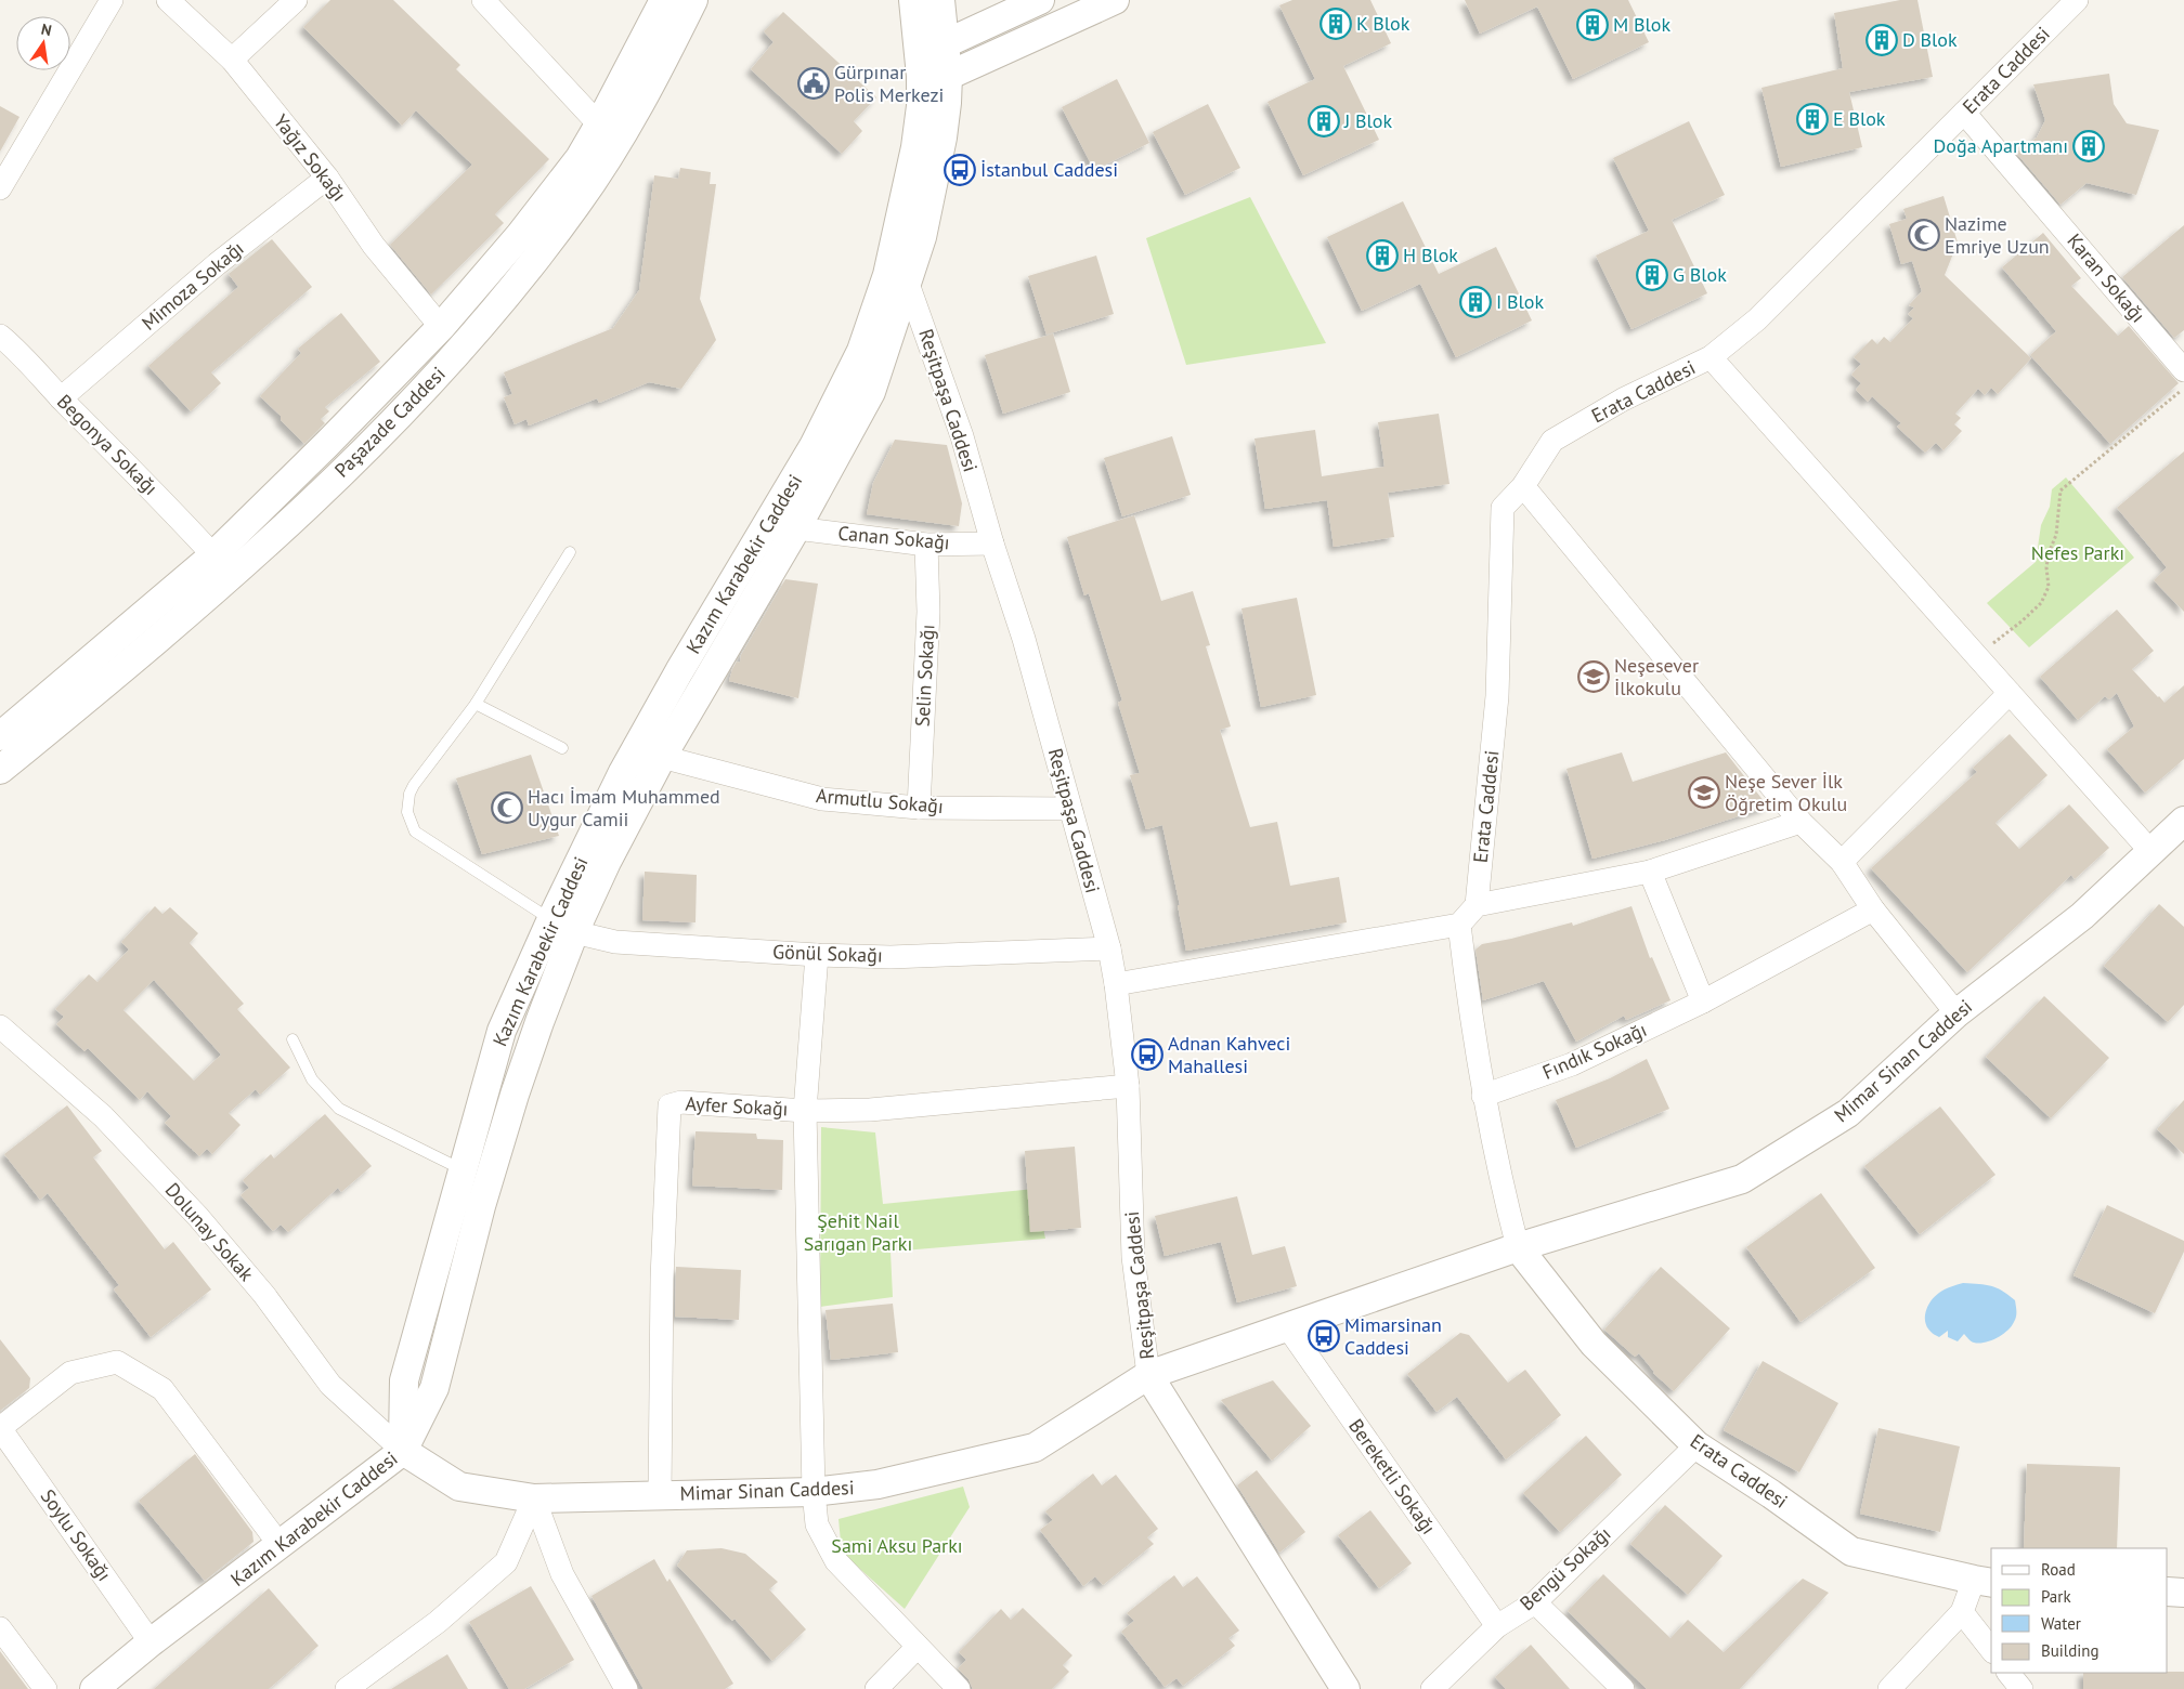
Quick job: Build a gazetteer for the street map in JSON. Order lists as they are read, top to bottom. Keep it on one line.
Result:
{"streets":{"street":["Erata Caddesi","Yağız Sokağı","Karan Sokağı","Mimoza Sokağı","Reşitpaşa Caddesi","Paşazade Caddesi","Begonya Sokağı","Canan Sokağı","Kazım Karabekir Caddesi","Selin Sokağı","Armutlu Sokağı","Gönül Sokağı","Fındık Sokağı","Mimar Sinan Caddesi","Ayfer Sokağı","Dolunay Sokak","Bereketli Sokağı","Soylu Sokağı","Bengü Sokağı"]},"crossings":[["Erata Caddesi","Karan Sokağı"],["Erata Caddesi","Mimar Sinan Caddesi"],["Erata Caddesi","Bengü Sokağı"],["Yağız Sokağı","Mimoza Sokağı"],["Yağız Sokağı","Paşazade Caddesi"],["Mimoza Sokağı","Begonya Sokağı"],["Reşitpaşa Caddesi","Canan Sokağı"],["Reşitpaşa Caddesi","Kazım Karabekir Caddesi"],["Reşitpaşa Caddesi","Armutlu Sokağı"],["Reşitpaşa Caddesi","Gönül Sokağı"],["Reşitpaşa Caddesi","Mimar Sinan Caddesi"],["Reşitpaşa Caddesi","Ayfer Sokağı"],["Paşazade Caddesi","Begonya Sokağı"],["Canan Sokağı","Selin Sokağı"],["Kazım Karabekir Caddesi","Gönül Sokağı"],["Kazım Karabekir Caddesi","Mimar Sinan Caddesi"],["Kazım Karabekir Caddesi","Dolunay Sokak"],["Kazım Karabekir Caddesi","Soylu Sokağı"],["Selin Sokağı","Armutlu Sokağı"],["Mimar Sinan Caddesi","Ayfer Sokağı"],["Mimar Sinan Caddesi","Dolunay Sokak"],["Mimar Sinan Caddesi","Bereketli Sokağı"],["Bereketli Sokağı","Bengü Sokağı"]],"parks":["Nefes Parkı","Şehit Nail Sarıgan Parkı","Sami Aksu Parkı"],"places":{"building":["K Blok","M Blok","D Blok","E Blok","J Blok","Doğa Apartmanı","H Blok","G Blok","I Blok"],"public building":["Gürpınar Polis Merkezi"],"bus stop":["İstanbul Caddesi","Adnan Kahveci Mahallesi","Mimarsinan Caddesi"],"mosque":["Nazime Emriye Uzun","Hacı İmam Muhammed Uygur Camii"],"school or university":["Neşesever İlkokulu","Neşe Sever İlk Öğretim Okulu"]},"legend":["Road","Park","Water","Building"],"north":"top"}
